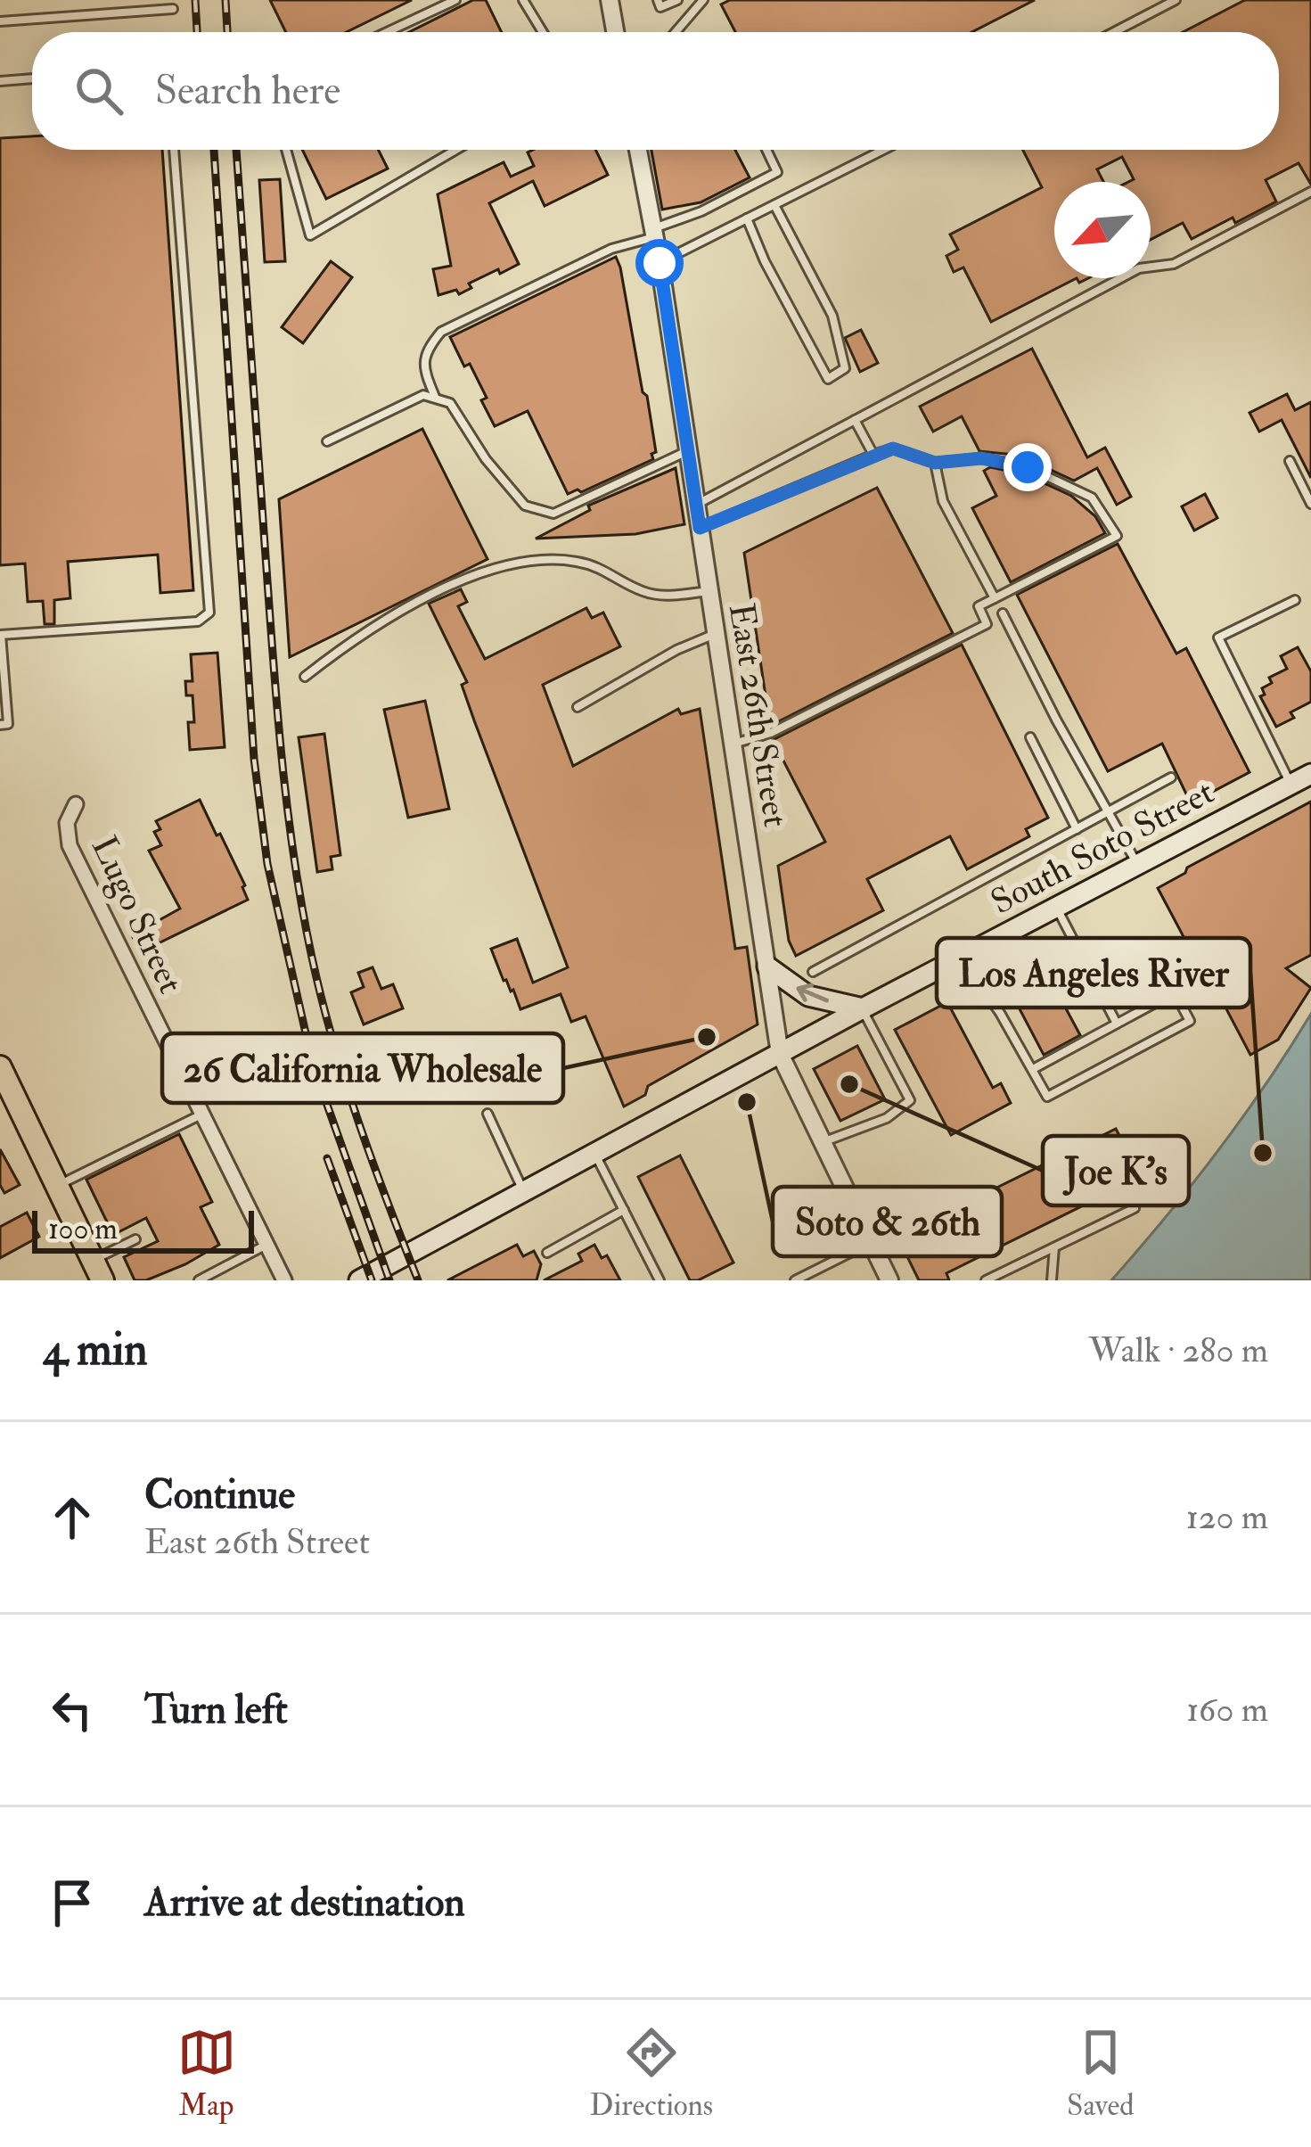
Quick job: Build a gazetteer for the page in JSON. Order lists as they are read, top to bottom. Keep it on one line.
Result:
{"streets":{"main road":["South Soto Street"],"street":["East 26th Street","Lugo Street"]},"crossings":[["East 26th Street","South Soto Street"]],"places":["26 California Wholesale","Joe K's","Soto & 26th","Los Angeles River"],"scale_bar":"100 m","north":"bottom left","page":{"search":"Search here","scale":"100 m","heading":["4 min","Walk · 280 m"],"list":[["Continue","East 26th Street","120 m"],["Turn left","160 m"],"Arrive at destination"],"nav":["Map","Directions","Saved"]}}
